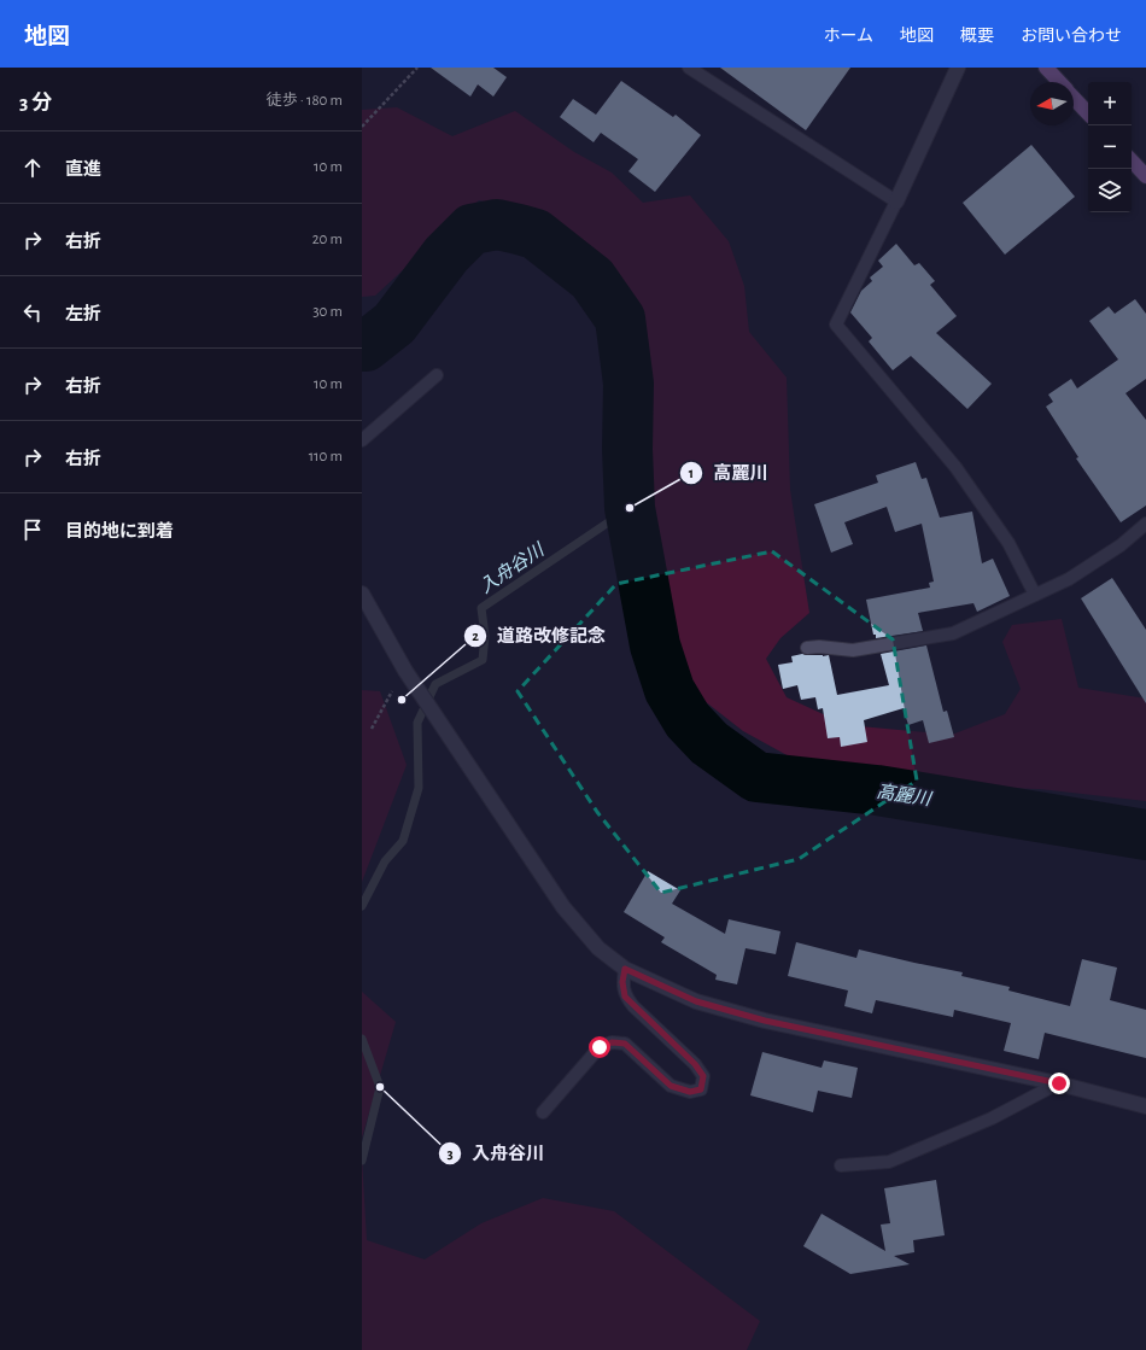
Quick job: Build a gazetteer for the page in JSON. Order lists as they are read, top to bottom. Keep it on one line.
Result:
{"water":["入舟谷川","高麗川"],"places":["高麗川","道路改修記念","入舟谷川"],"north":"left","page":{"header":"地図","nav":["ホーム","地図","概要","お問い合わせ"],"heading":["3 分","徒歩 · 180 m"],"map_buttons":["+","−"],"list":[["直進","10 m"],["右折","20 m"],["左折","30 m"],["右折","10 m"],["右折","110 m"],"目的地に到着"]}}
